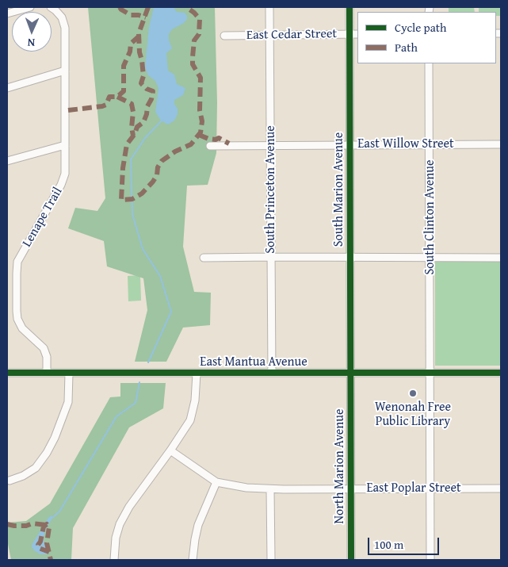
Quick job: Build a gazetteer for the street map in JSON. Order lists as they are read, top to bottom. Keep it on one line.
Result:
{"streets":{"street":["East Cedar Street","East Willow Street","South Princeton Avenue","South Marion Avenue","Lenape Trail","South Clinton Avenue","East Mantua Avenue","North Marion Avenue","East Poplar Street"]},"crossings":[["East Cedar Street","South Princeton Avenue"],["East Cedar Street","South Marion Avenue"],["East Willow Street","South Princeton Avenue"],["East Willow Street","South Marion Avenue"],["East Willow Street","South Clinton Avenue"],["South Princeton Avenue","East Mantua Avenue"],["South Marion Avenue","East Mantua Avenue"],["South Marion Avenue","North Marion Avenue"],["Lenape Trail","East Mantua Avenue"],["South Clinton Avenue","East Mantua Avenue"],["South Clinton Avenue","East Poplar Street"],["East Mantua Avenue","North Marion Avenue"],["North Marion Avenue","East Poplar Street"]],"places":["Wenonah Free Public Library"],"legend":["Cycle path","Path"],"scale_bar":"100 m","north":"bottom"}
